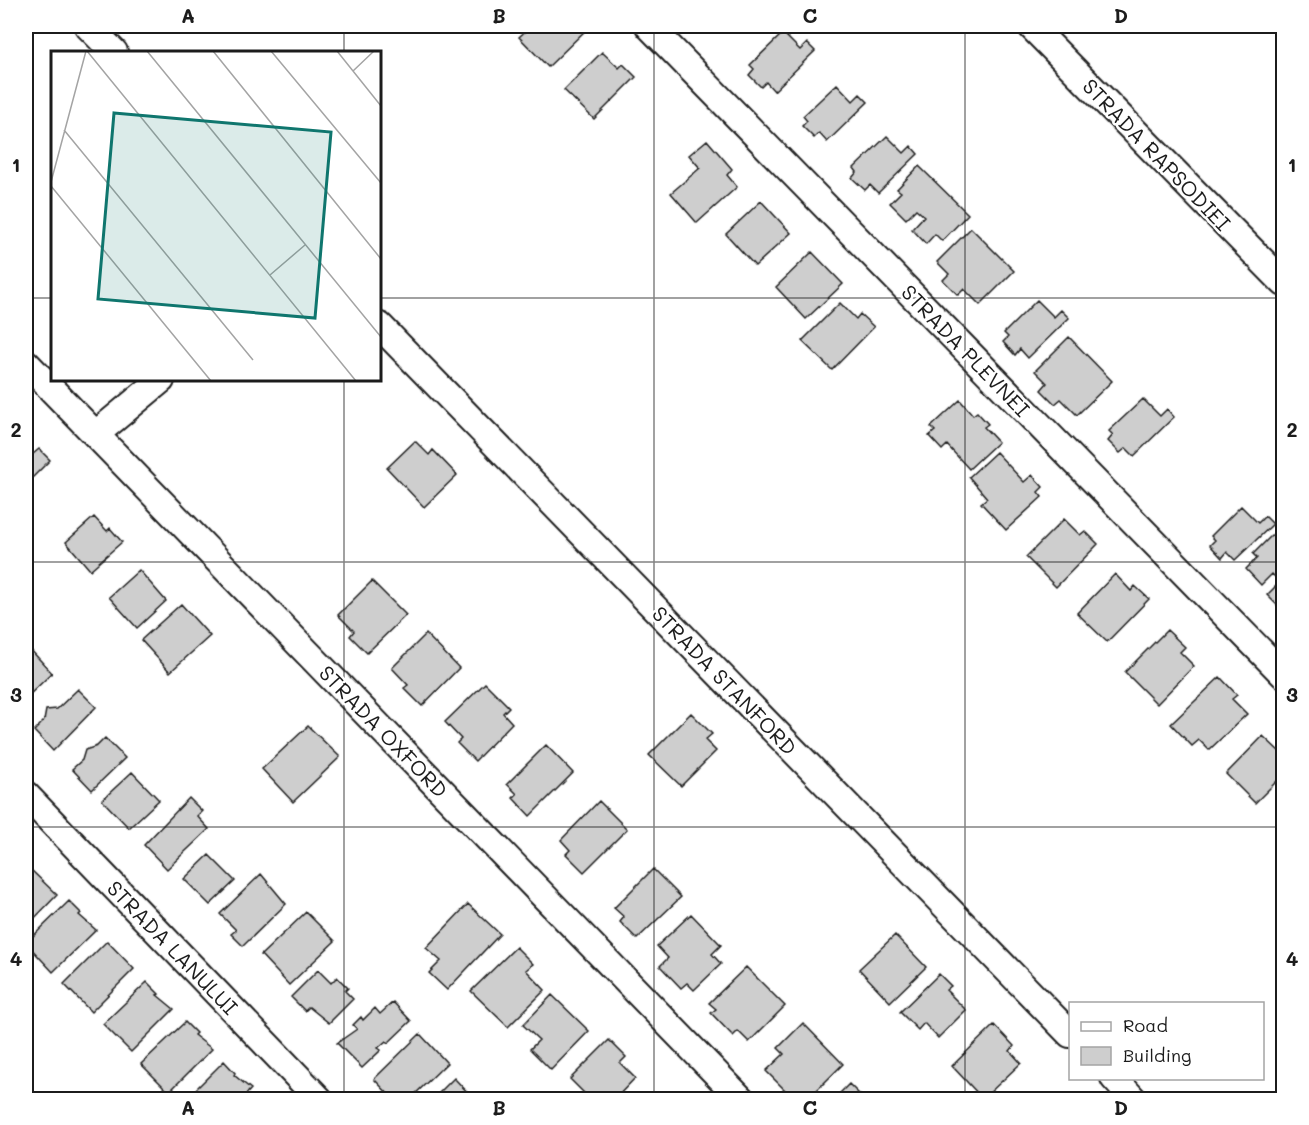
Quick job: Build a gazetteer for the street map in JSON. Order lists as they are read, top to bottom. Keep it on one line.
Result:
{"streets":{"street":["STRADA RAPSODIEI","STRADA PLEVNEI","STRADA STANFORD","STRADA OXFORD","STRADA LANULUI"]},"legend":["Road","Building"],"grid":{"columns":["A","B","C","D"],"rows":["1","2","3","4"]}}
